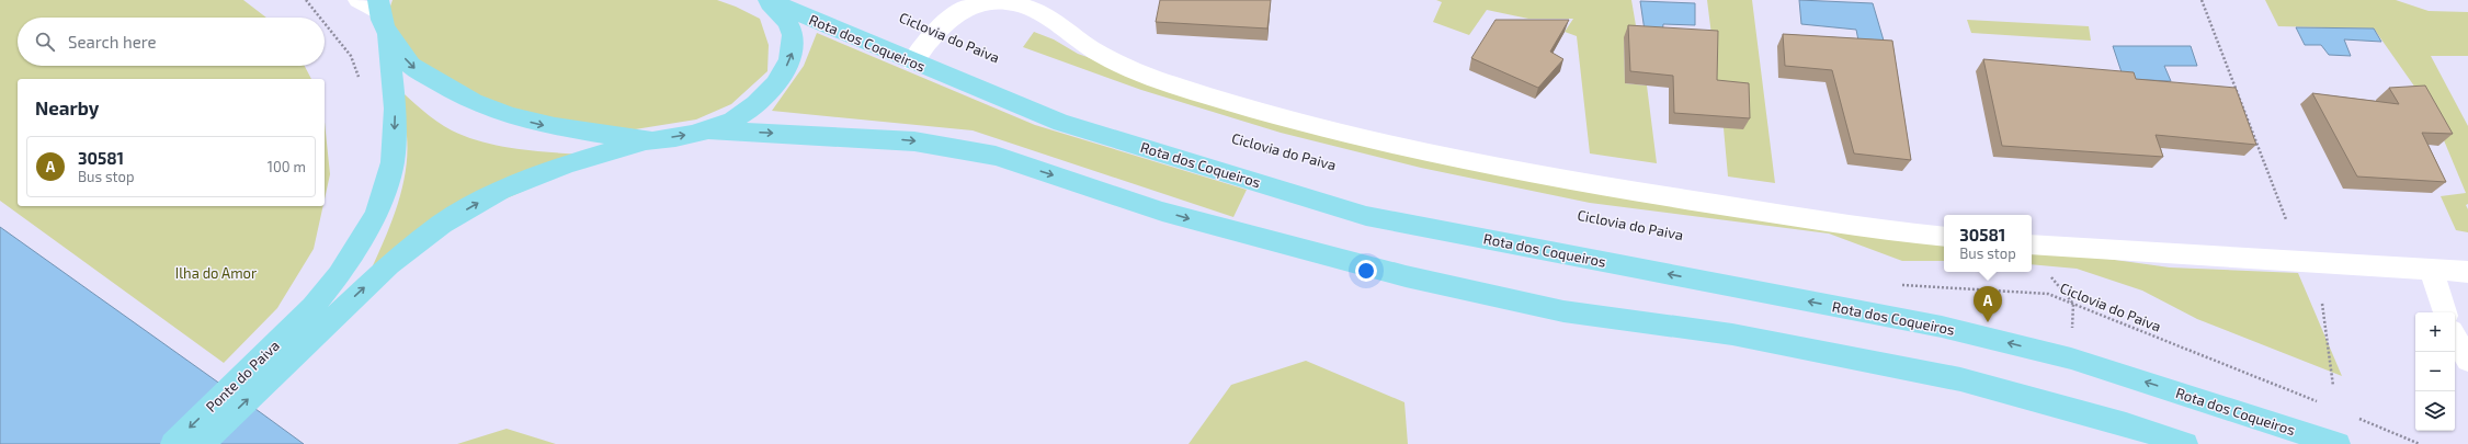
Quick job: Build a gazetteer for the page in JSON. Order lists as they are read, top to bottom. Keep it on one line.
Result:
{"streets":{"main road":["Rota dos Coqueiros","Ponte do Paiva"],"path":["Ciclovia do Paiva"]},"crossings":[["Rota dos Coqueiros","Ponte do Paiva"]],"parks":["Ilha do Amor"],"page":{"search":"Search here","heading":"Nearby","list":[{"mark":"A","name":"30581","note":"Bus stop","value":"100 m"}],"popup":["30581","Bus stop"],"pins":"A","map_buttons":["+","−"]}}
